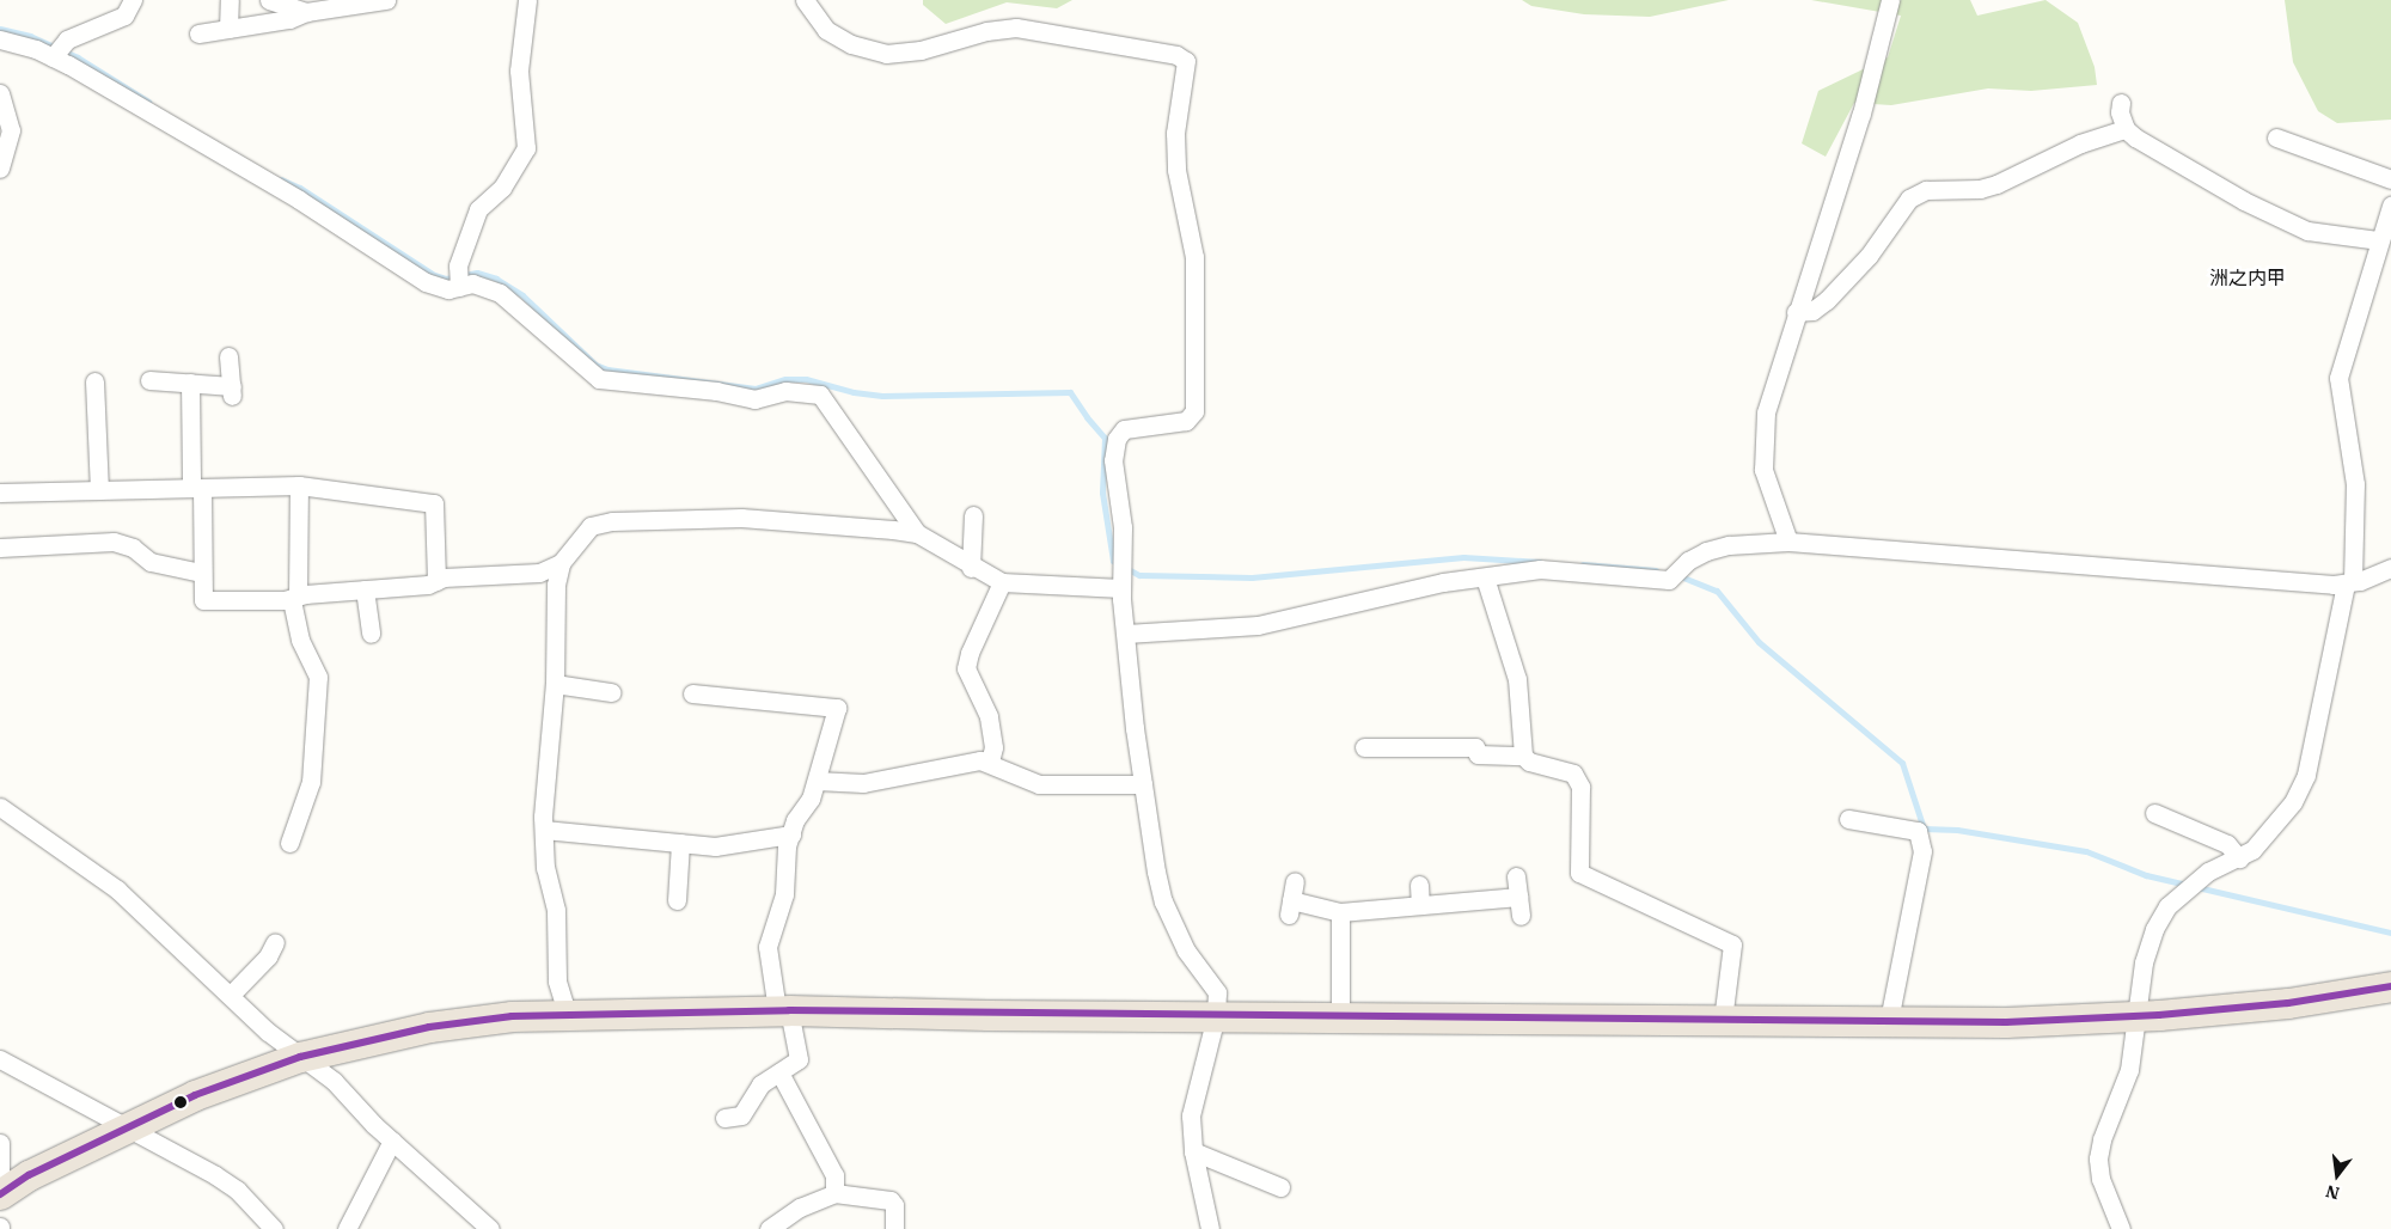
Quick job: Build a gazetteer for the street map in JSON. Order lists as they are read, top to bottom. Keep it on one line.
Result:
{"districts":["洲之内甲"],"north":"bottom"}
